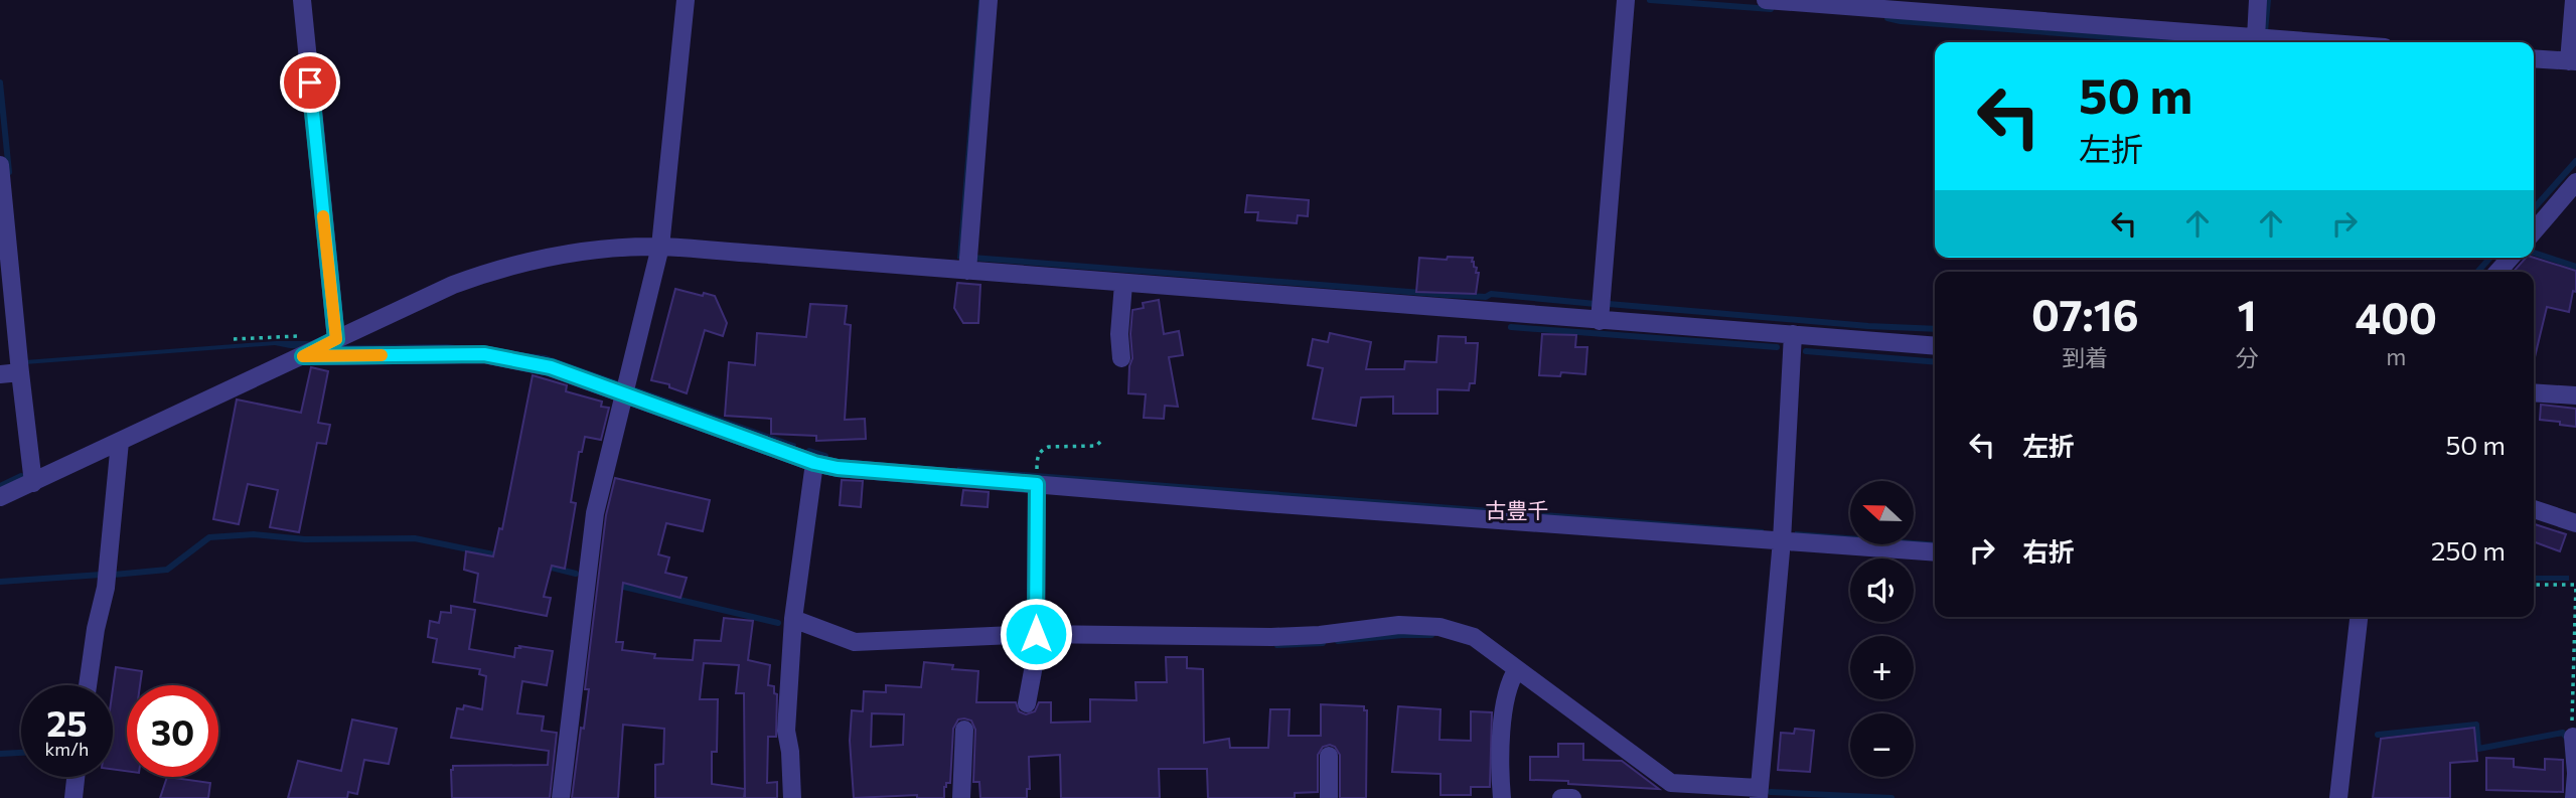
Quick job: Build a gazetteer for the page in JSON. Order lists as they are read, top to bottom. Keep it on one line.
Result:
{"districts":["古豊千"],"north":"left","page":{"turn":["50 m","左折"],"eta":["07:16","到着","1","分","400","m"],"list":[{"name":"左折","value":"50 m"},{"name":"右折","value":"250 m"}],"map_buttons":["+","−"],"speed":"25 km/h","limit":"30"}}
